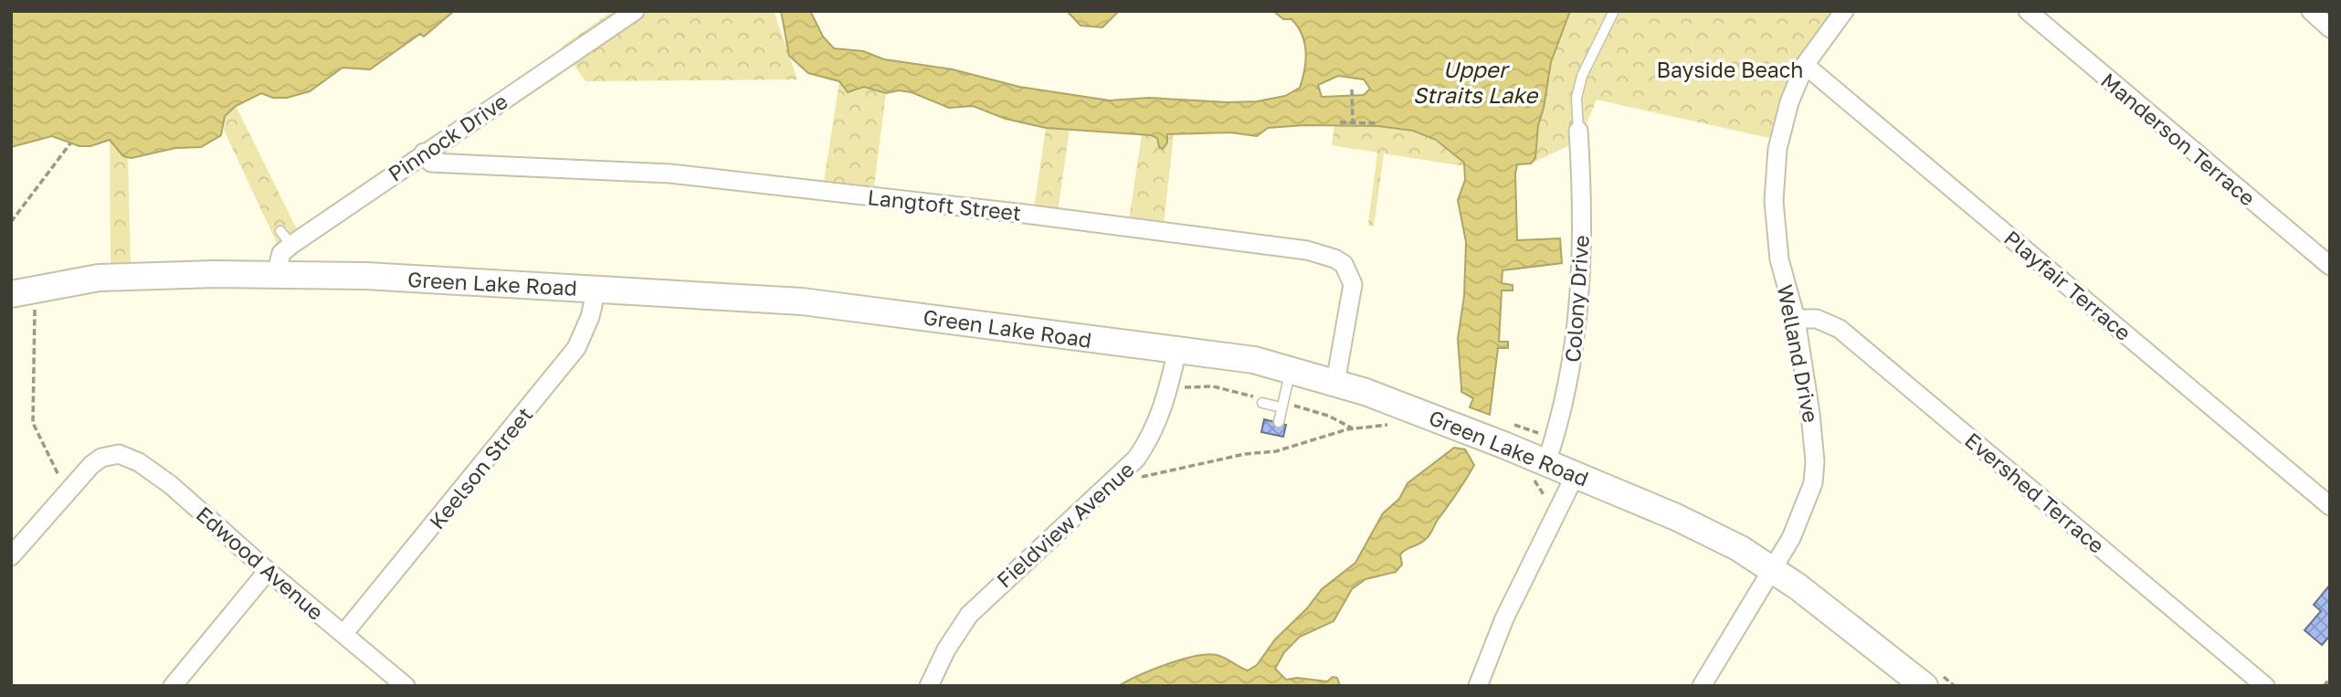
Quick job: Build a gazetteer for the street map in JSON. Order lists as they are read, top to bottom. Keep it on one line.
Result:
{"streets":{"street":["Pinnock Drive","Manderson Terrace","Langtoft Street","Green Lake Road","Playfair Terrace","Colony Drive","Welland Drive","Keelson Street","Evershed Terrace","Fieldview Avenue","Edwood Avenue"]},"crossings":[["Pinnock Drive","Langtoft Street"],["Pinnock Drive","Green Lake Road"],["Langtoft Street","Green Lake Road"],["Green Lake Road","Colony Drive"],["Green Lake Road","Welland Drive"],["Green Lake Road","Keelson Street"],["Green Lake Road","Fieldview Avenue"],["Playfair Terrace","Welland Drive"],["Welland Drive","Evershed Terrace"],["Keelson Street","Edwood Avenue"]],"water":["Upper Straits Lake"],"parks":["Bayside Beach"]}
